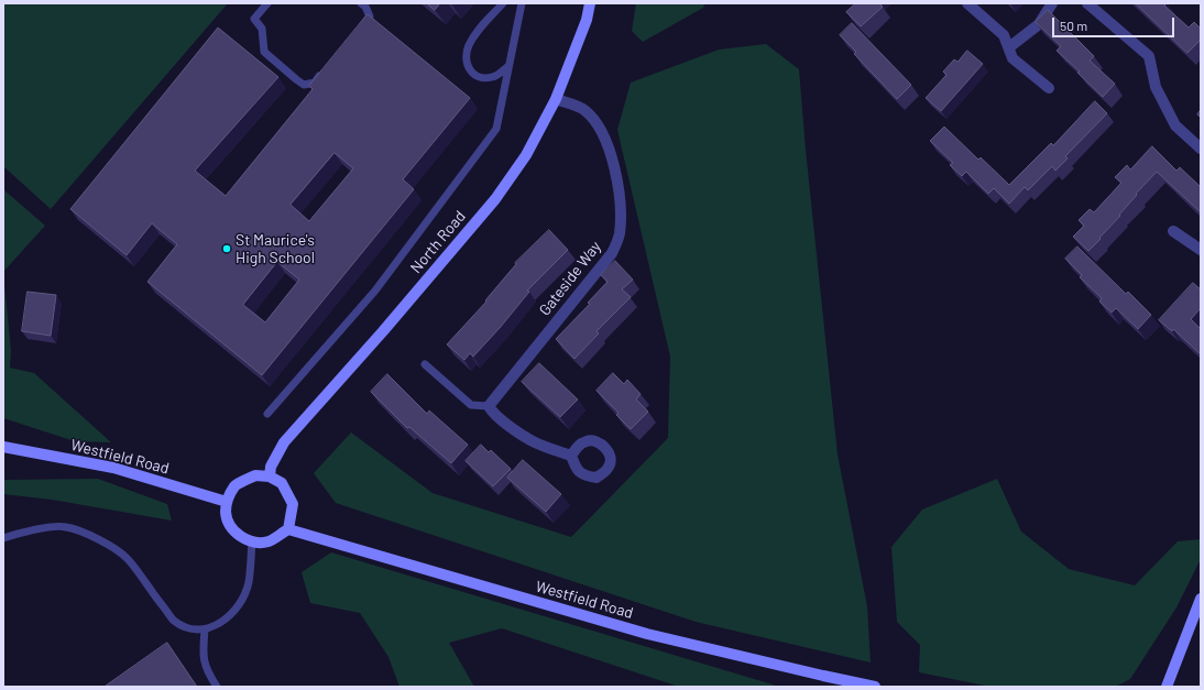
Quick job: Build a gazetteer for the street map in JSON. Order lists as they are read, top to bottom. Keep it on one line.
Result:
{"streets":{"main road":["North Road","Westfield Road"],"street":["Gateside Way"]},"crossings":[["North Road","Gateside Way"],["North Road","Westfield Road"]],"places":["St Maurice's High School"],"scale_bar":"50 m"}
